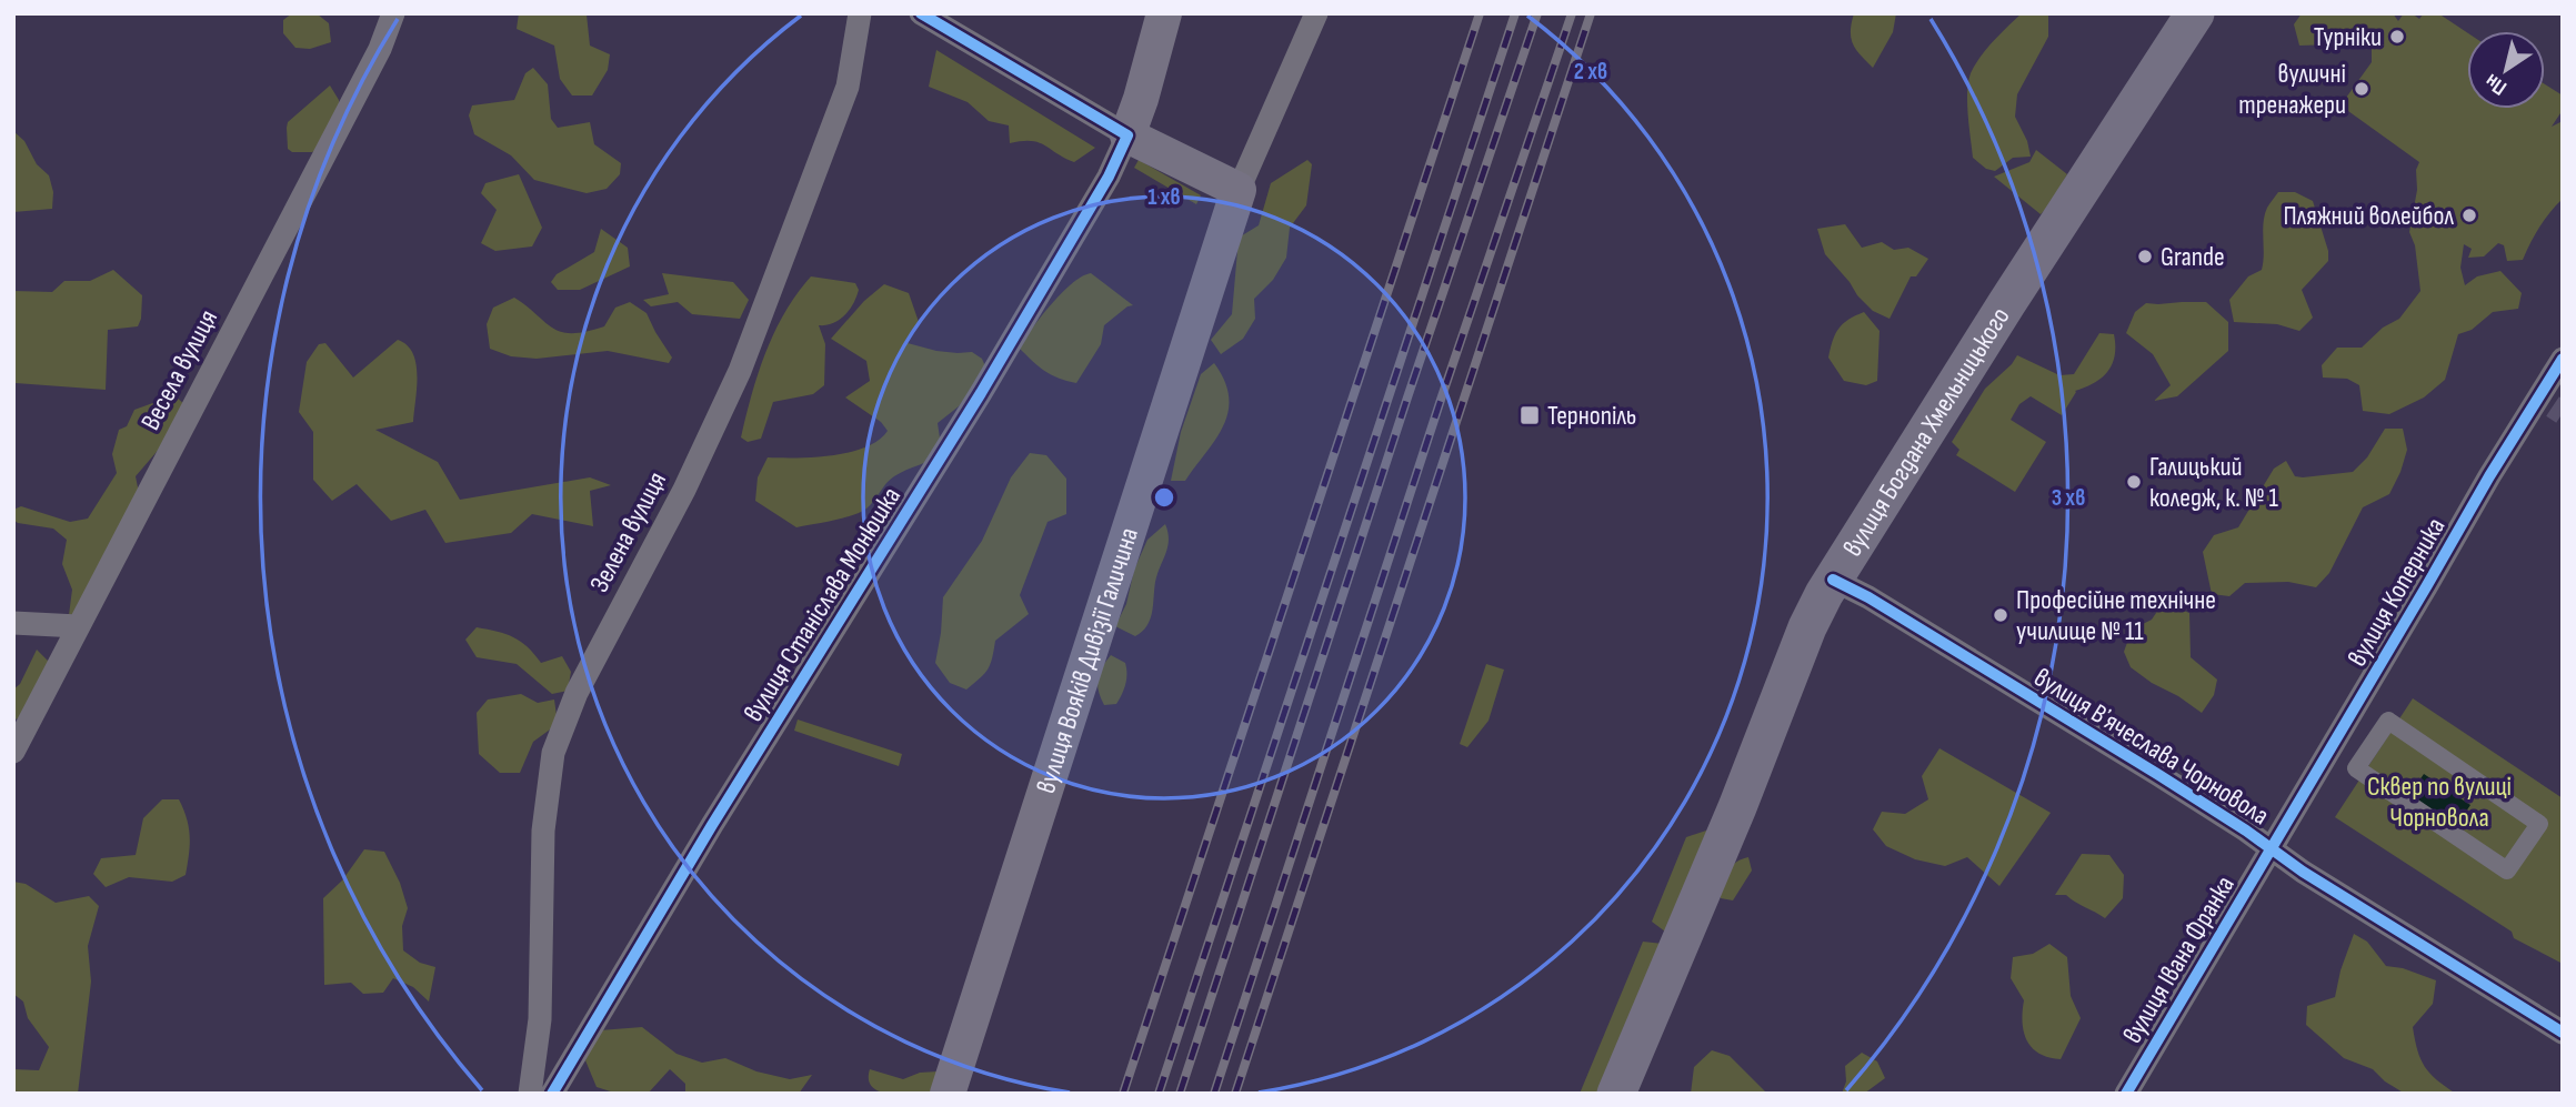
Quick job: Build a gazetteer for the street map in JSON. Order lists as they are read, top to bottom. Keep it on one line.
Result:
{"streets":{"main road":["вулиця Богдана Хмельницького","вулиця Вояків Дивізії Галичина"],"street":["Весела вулиця","Зелена вулиця","вулиця Коперника","вулиця Станіслава Монюшка","вулиця Вʼячеслава Чорновола","вулиця Івана Франка"]},"crossings":[["вулиця Богдана Хмельницького","вулиця Вʼячеслава Чорновола"],["вулиця Коперника","вулиця Вʼячеслава Чорновола"],["вулиця Коперника","вулиця Івана Франка"],["вулиця Вʼячеслава Чорновола","вулиця Івана Франка"]],"parks":["Сквер по вулиці Чорновола"],"places":{"other":["Турніки","вуличні тренажери","Пляжний волейбол","Grande","Галицький коледж, к. № 1","Професійне технічне училище № 11"],"transit":["Тернопіль"]},"north":"bottom left","rings":["2 хв","1 хв","3 хв"]}
